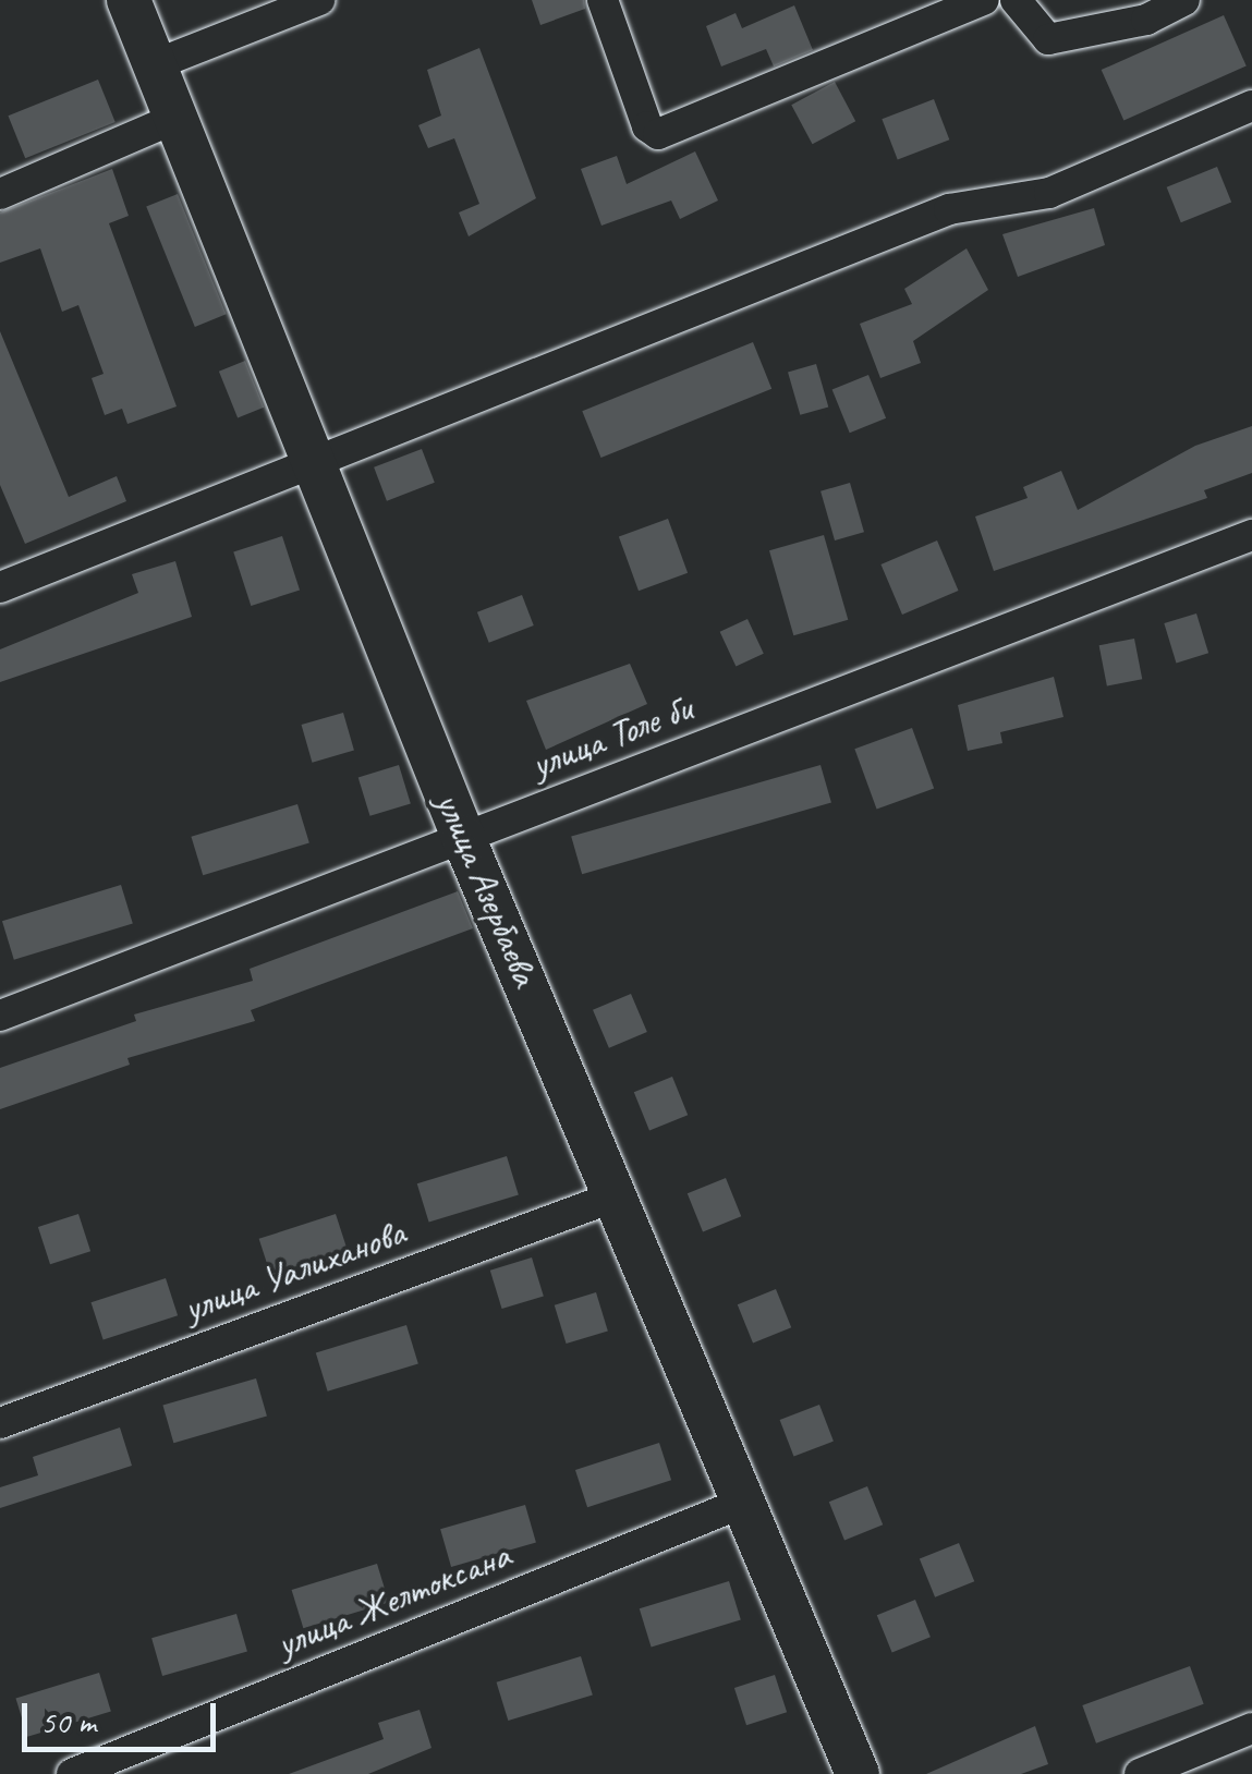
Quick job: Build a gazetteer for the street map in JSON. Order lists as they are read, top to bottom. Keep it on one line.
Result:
{"streets":{"street":["улица Толе би","улица Азербаева","улица Уалиханова","улица Желтоксана"]},"crossings":[["улица Толе би","улица Азербаева"],["улица Азербаева","улица Уалиханова"],["улица Азербаева","улица Желтоксана"]],"scale_bar":"50 m"}
